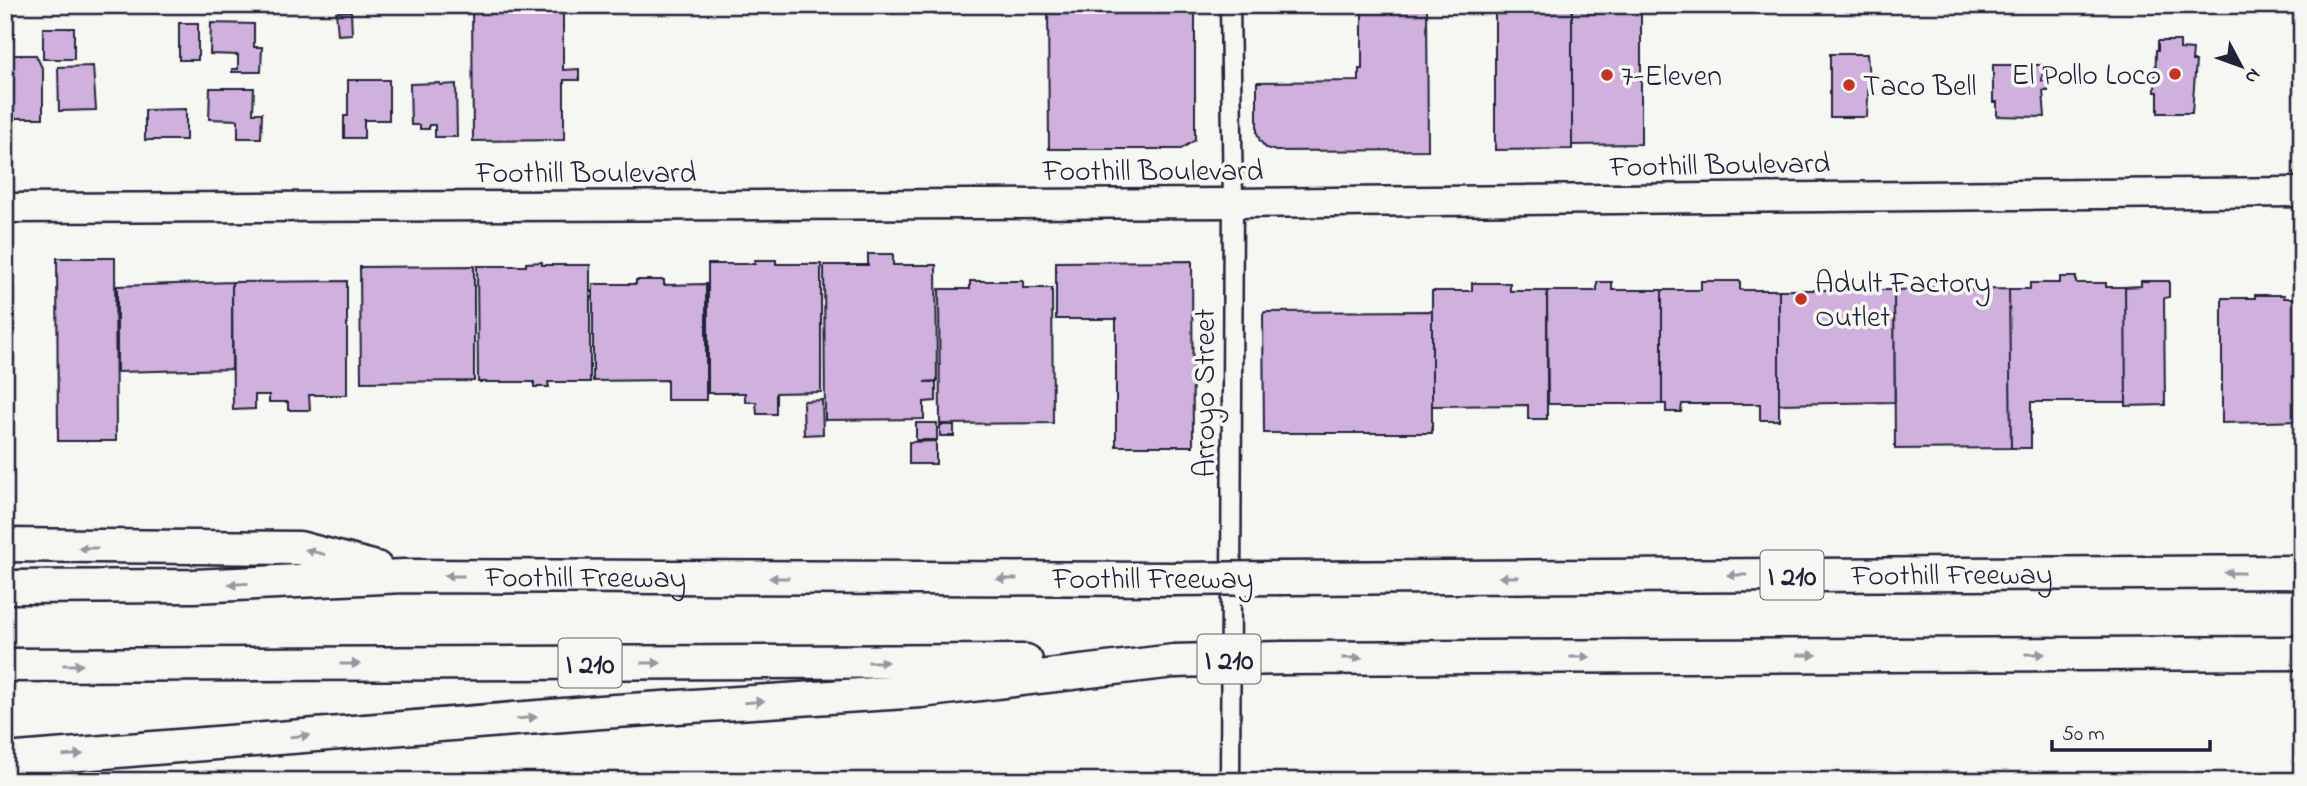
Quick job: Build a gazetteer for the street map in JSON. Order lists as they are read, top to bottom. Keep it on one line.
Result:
{"streets":{"highway":["Foothill Freeway","I 210"],"main road":["Foothill Boulevard"],"street":["Arroyo Street"]},"crossings":[["Foothill Boulevard","Arroyo Street"]],"places":["El Pollo Loco","7-Eleven","Taco Bell","Adult Factory Outlet"],"scale_bar":"50 m","north":"bottom right"}
